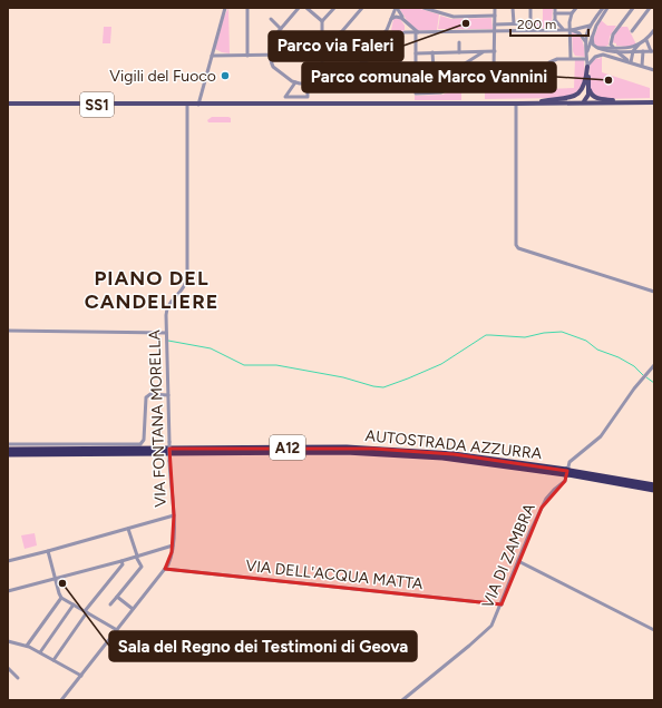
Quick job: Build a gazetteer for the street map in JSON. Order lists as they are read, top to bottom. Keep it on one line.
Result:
{"streets":{"highway":["AUTOSTRADA AZZURRA","A12"],"main road":["SS1"],"street":["VIA FONTANA MORELLA","VIA DI ZAMBRA","VIA DELL'ACQUA MATTA"]},"crossings":[["SS1","VIA FONTANA MORELLA"],["VIA FONTANA MORELLA","VIA DELL'ACQUA MATTA"],["VIA DI ZAMBRA","VIA DELL'ACQUA MATTA"]],"districts":["PIANO DEL CANDELIERE"],"places":["Parco via Faleri","Vigili del Fuoco","Parco comunale Marco Vannini","Sala del Regno dei Testimoni di Geova"],"scale_bar":"200 m"}
